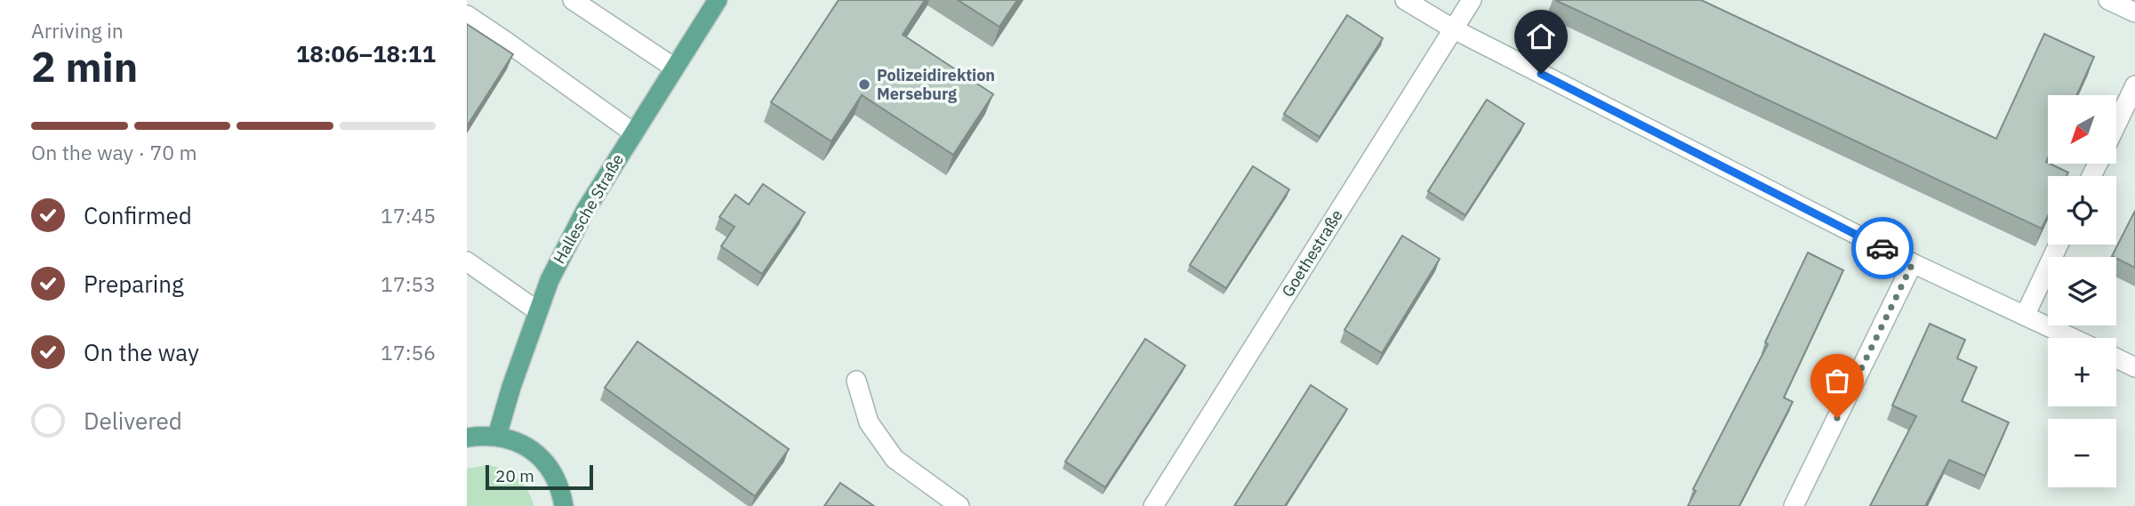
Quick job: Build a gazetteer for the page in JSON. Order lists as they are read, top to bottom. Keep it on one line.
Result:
{"streets":{"main road":["Hallesche Straße"],"street":["Goethestraße"]},"places":["Polizeidirektion Merseburg"],"scale_bar":"20 m","north":"bottom left","page":{"heading":["2 min","Arriving in","18:06–18:11"],"map_buttons":["+","−"],"bar":"On the way · 70 m","list":[["Confirmed","17:45"],["Preparing","17:53"],["On the way","17:56"],"Delivered"],"scale":"20 m"}}
